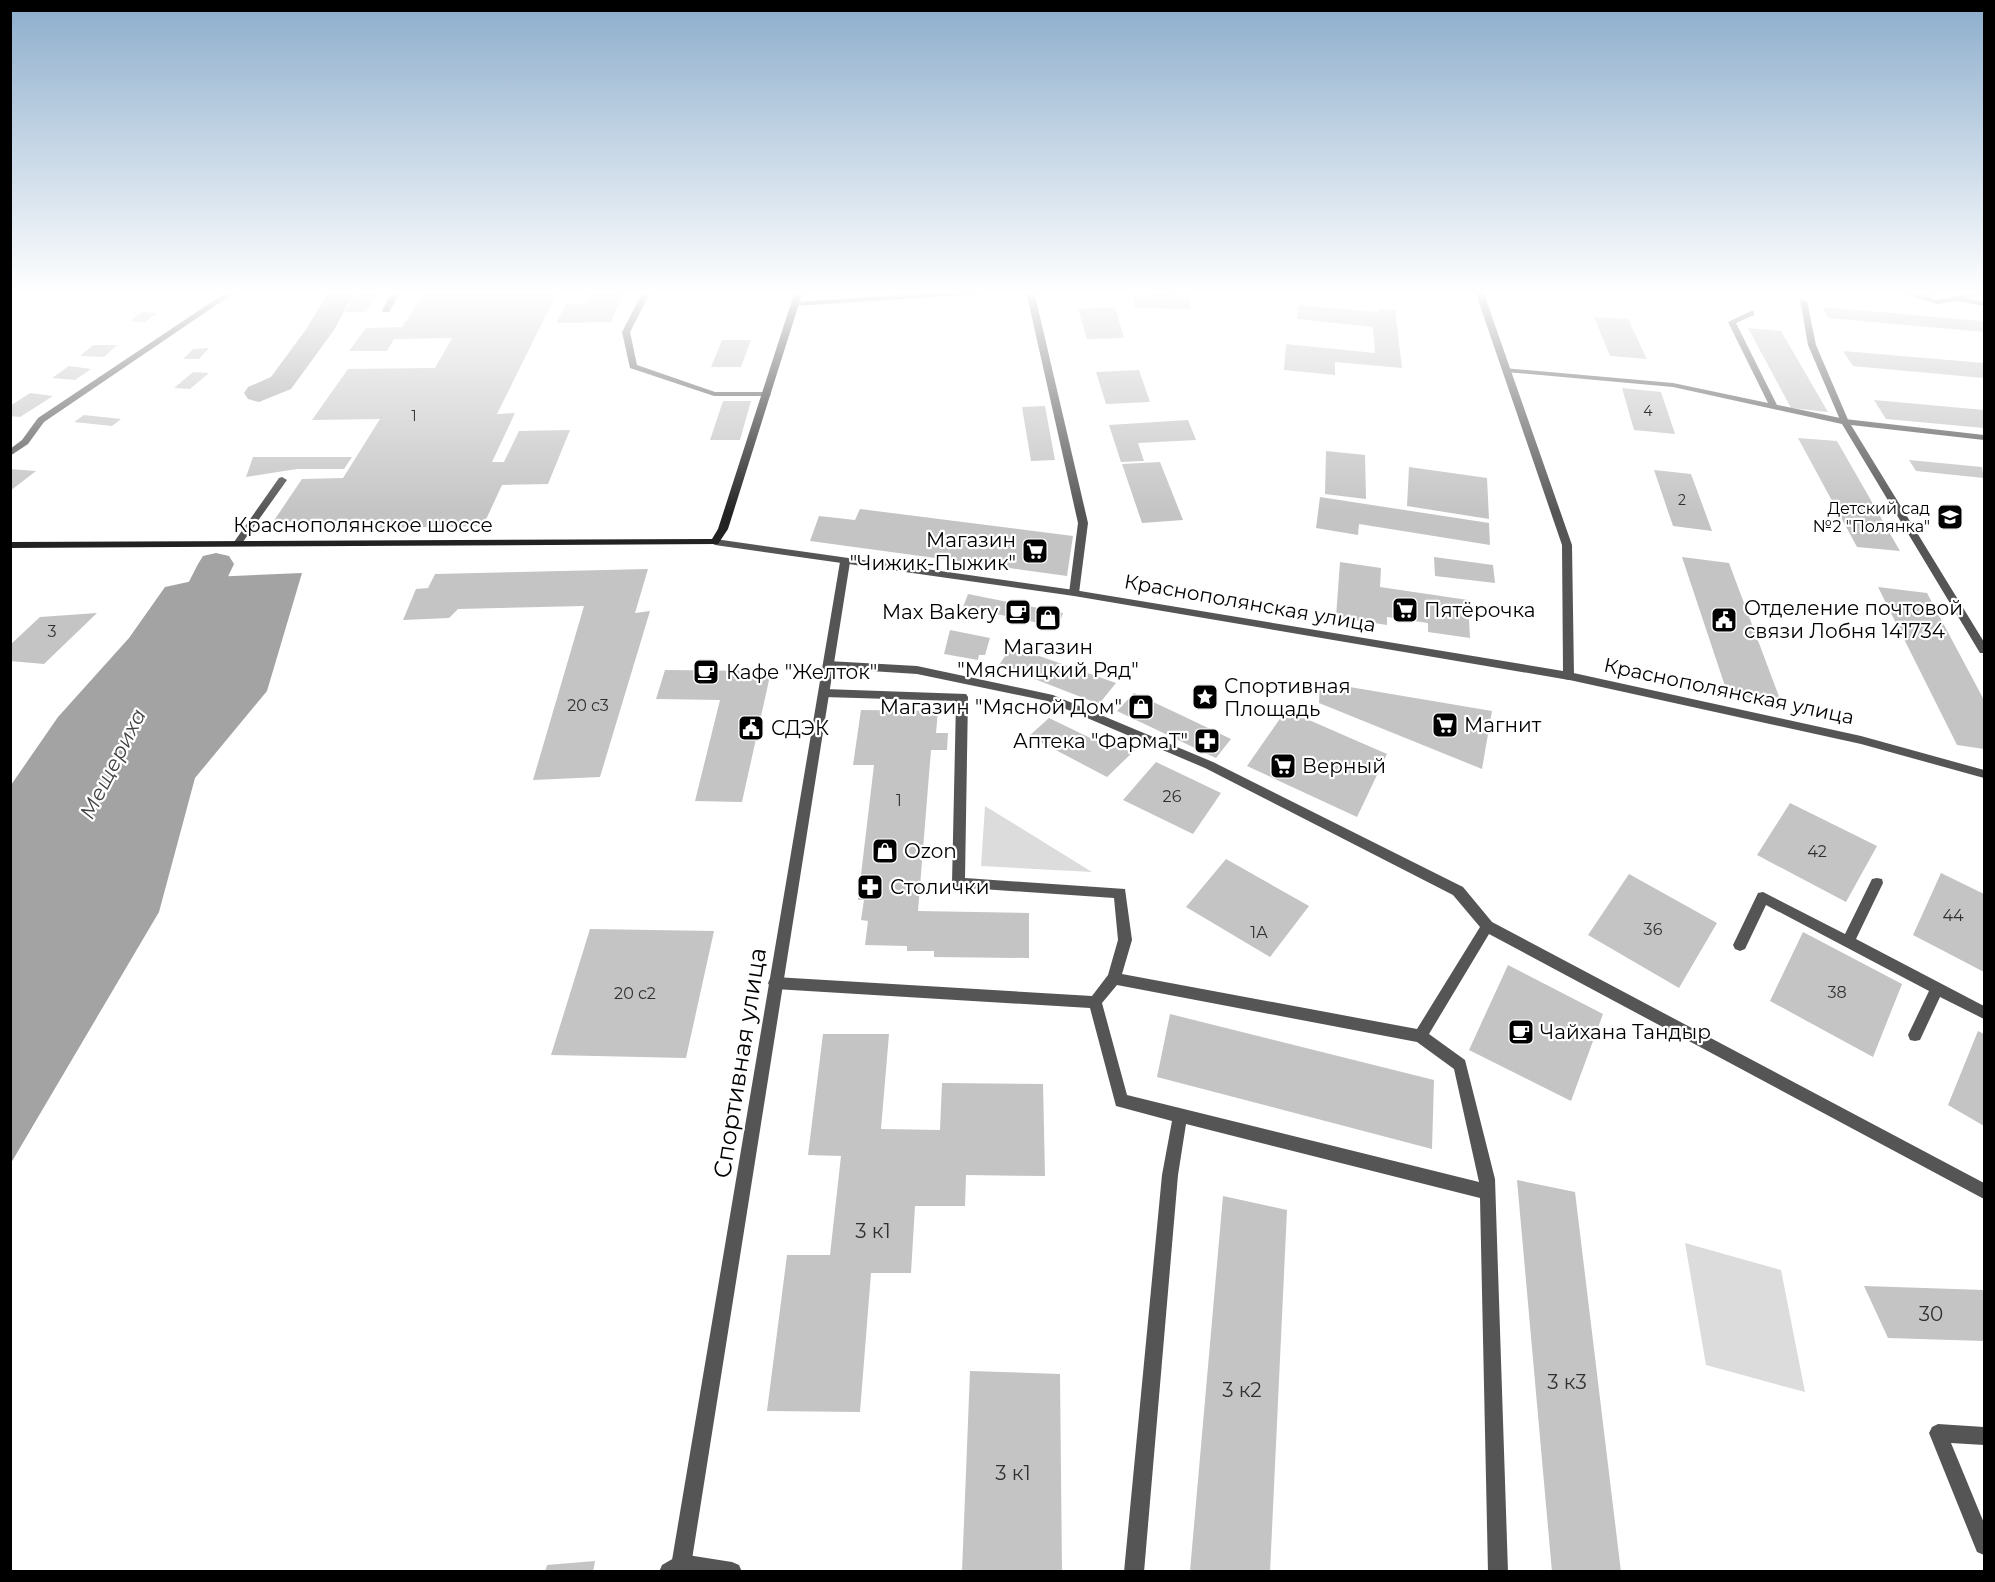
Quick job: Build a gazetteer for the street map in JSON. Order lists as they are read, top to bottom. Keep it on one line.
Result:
{"streets":{"main road":["Краснополянское шоссе"],"street":["Краснополянская улица","Спортивная улица"]},"crossings":[["Краснополянское шоссе","Краснополянская улица"],["Краснополянская улица","Спортивная улица"]],"water":["Мещериха"],"places":{"school or university":["Детский сад №2 \"Полянка\""],"supermarket":["Магазин \"Чижик-Пыжик\"","Пятёрочка","Магнит","Верный"],"cafe":["Max Bakery","Кафе \"Желток\"","Чайхана Тандыр"],"shop":["Магазин \"Мясницкий Ряд\"","Магазин \"Мясной Дом\"","Ozon"],"public building":["Отделение почтовой связи Лобня 141734","СДЭК"],"place":["Спортивная Площадь"],"pharmacy":["Аптека \"ФармаТ\"","Столички"]},"house_numbers":["4","1","2","3","20 с3","26","1","42","44","36","1А","38","20 с2","3 к1","30","3 к3","3 к2","3 к1"]}
